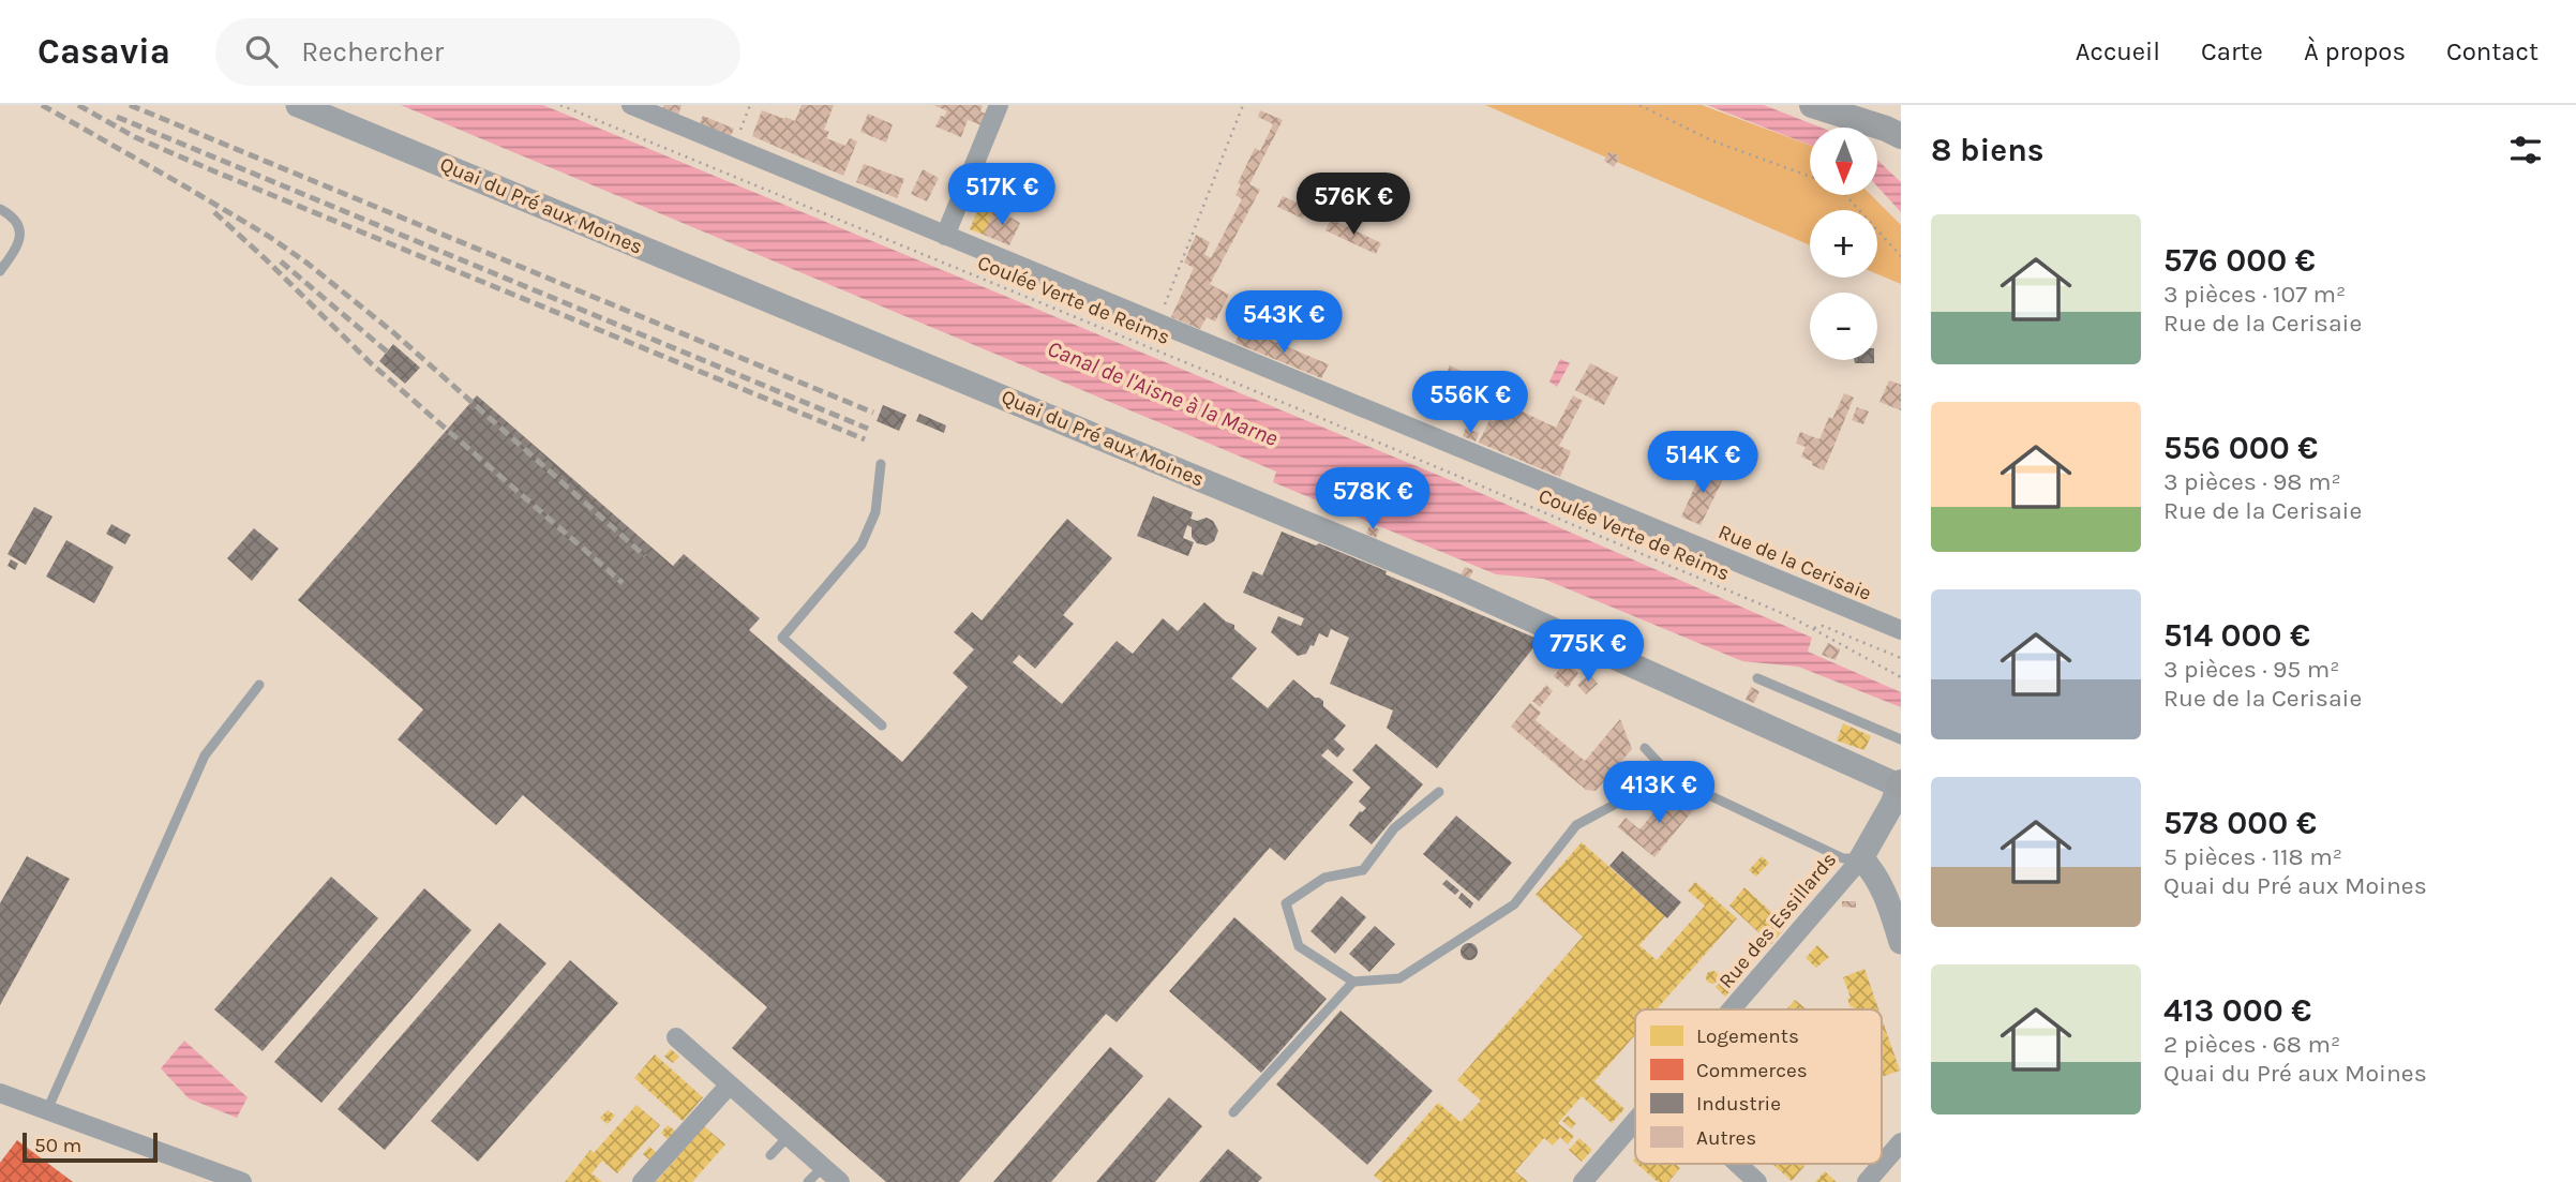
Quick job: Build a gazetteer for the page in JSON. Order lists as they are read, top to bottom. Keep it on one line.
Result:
{"streets":{"street":["Quai du Pré aux Moines","Rue de la Cerisaie","Rue des Essillards"],"path":["Coulée Verte de Reims"]},"water":["Canal de l'Aisne à la Marne"],"legend":["Logements","Commerces","Industrie","Autres"],"scale_bar":"50 m","north":"bottom","page":{"header":"Casavia","search":"Rechercher","nav":["Accueil","Carte","À propos","Contact"],"heading":"8 biens","map_buttons":["+","−"],"price":["517K €","576K €","543K €","556K €","514K €","578K €","775K €","413K €"],"list":[{"name":"576 000 €","note":"3 pièces · 107 m² · Rue de la Cerisaie"},{"name":"556 000 €","note":"3 pièces · 98 m² · Rue de la Cerisaie"},{"name":"514 000 €","note":"3 pièces · 95 m² · Rue de la Cerisaie"},{"name":"578 000 €","note":"5 pièces · 118 m² · Quai du Pré aux Moines"},{"name":"413 000 €","note":"2 pièces · 68 m² · Quai du Pré aux Moines"}],"scale":"50 m"}}
